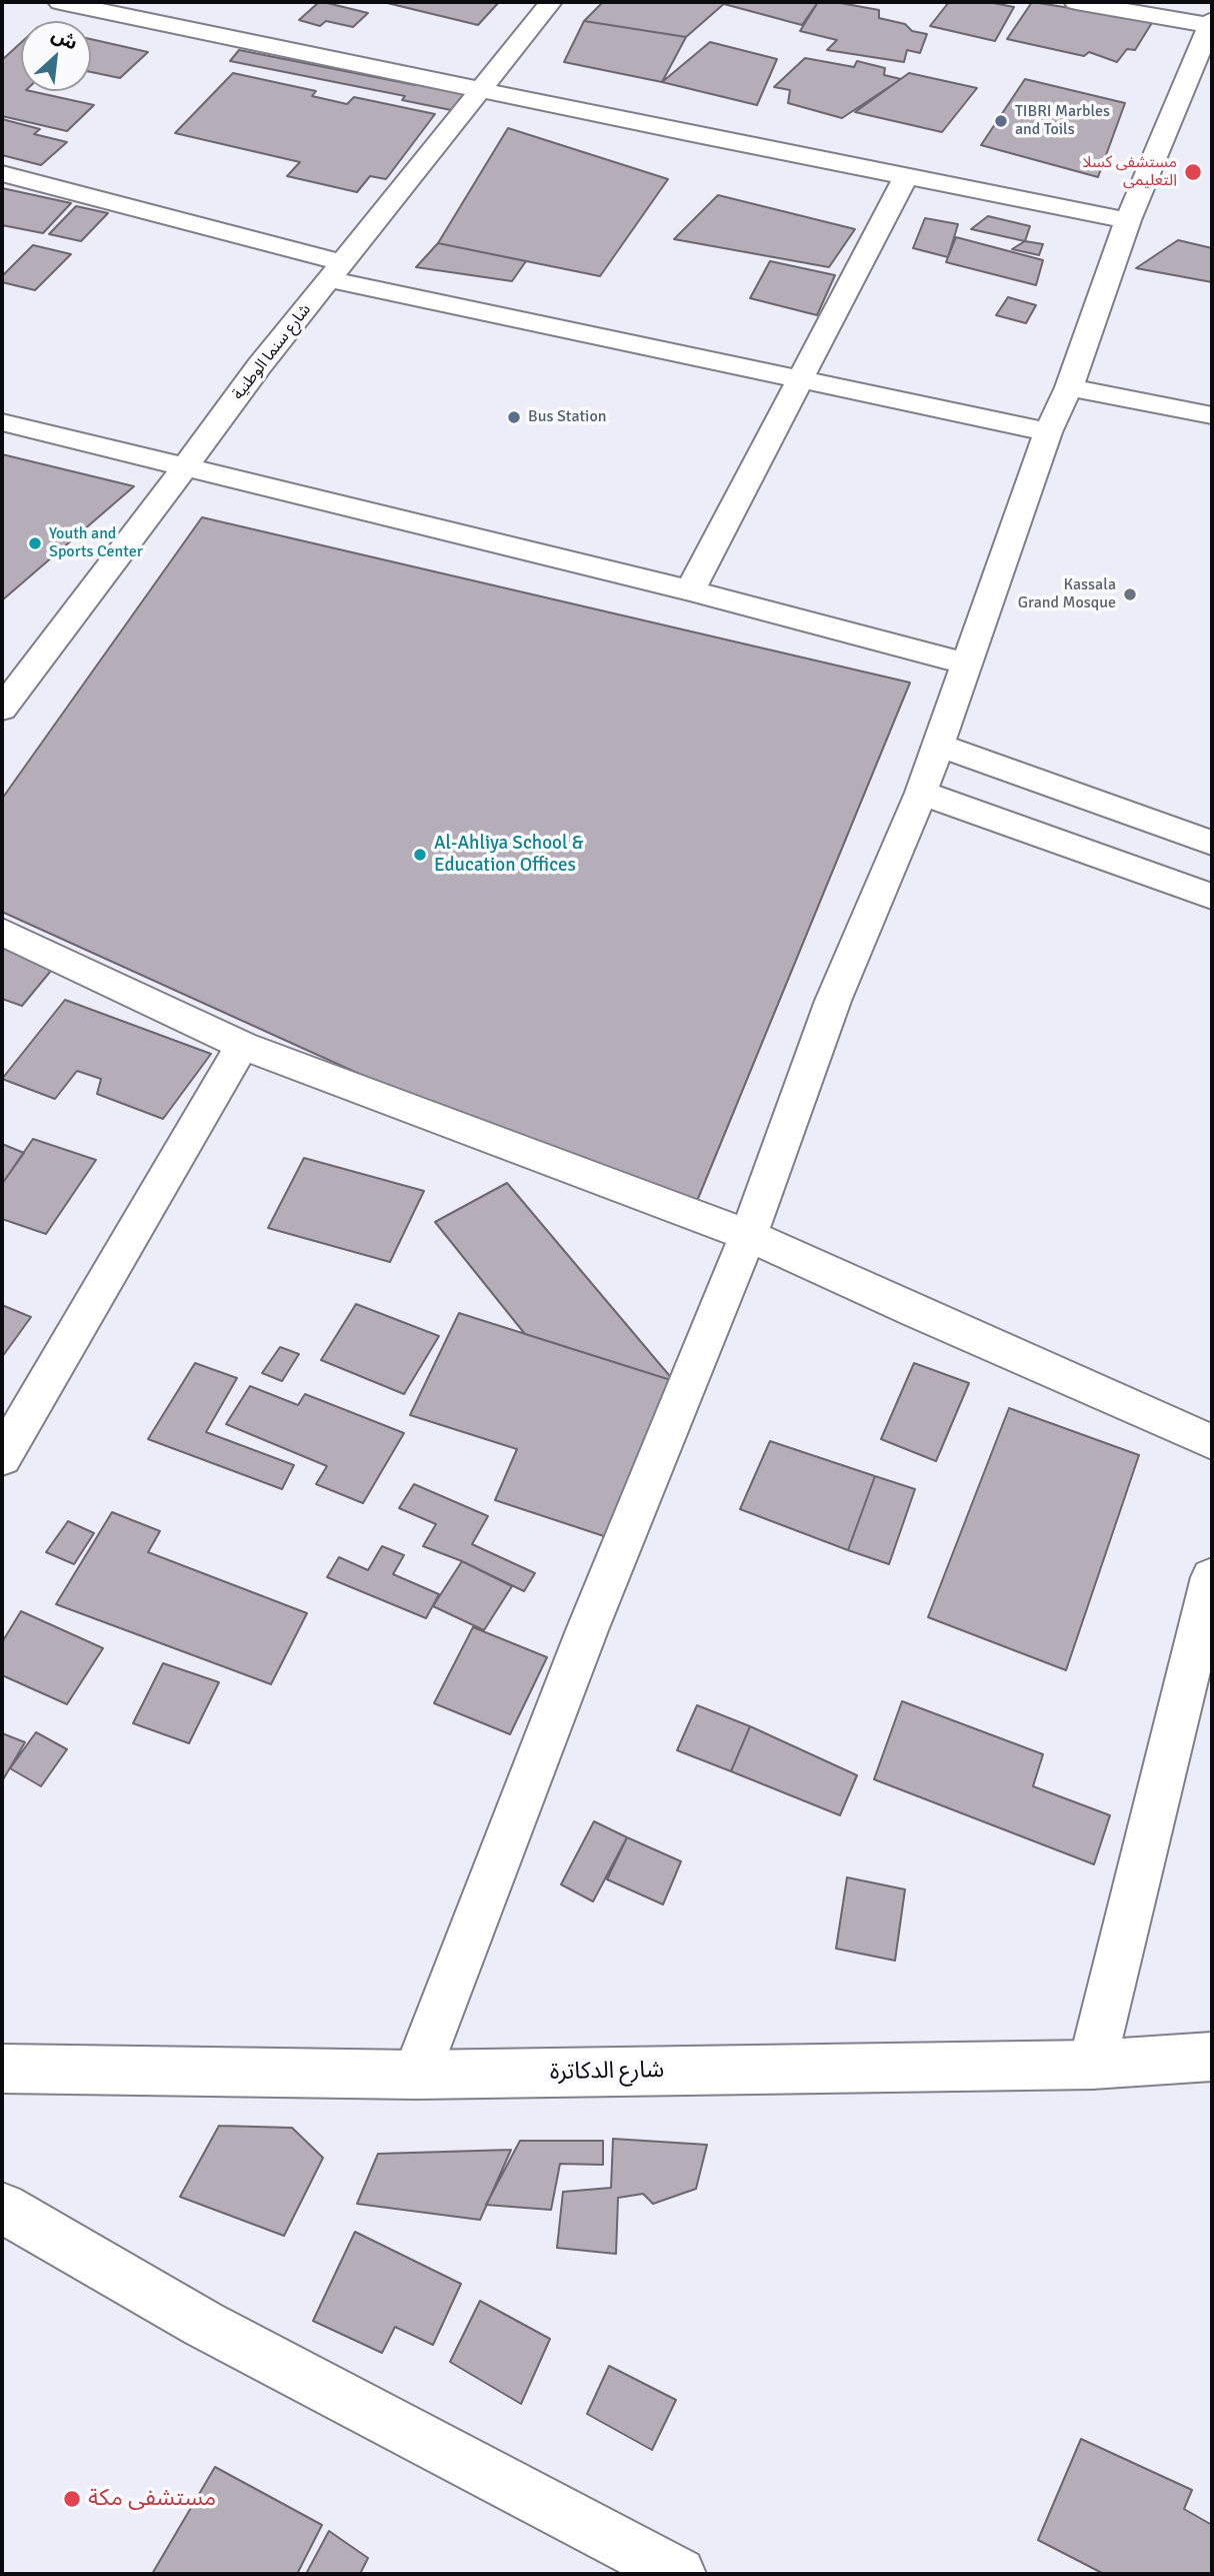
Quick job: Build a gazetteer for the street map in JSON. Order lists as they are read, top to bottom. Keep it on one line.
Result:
{"streets":{"street":["شارع سنما الوطنية","شارع الدكاترة"]},"places":["TIBRI Marbles and Toils","مستشفى كسلا التعليمى","Bus Station","Youth and Sports Center","Kassala Grand Mosque","Al-Ahliya School & Education Offices","مستشفى مكة"],"north":"top right"}
